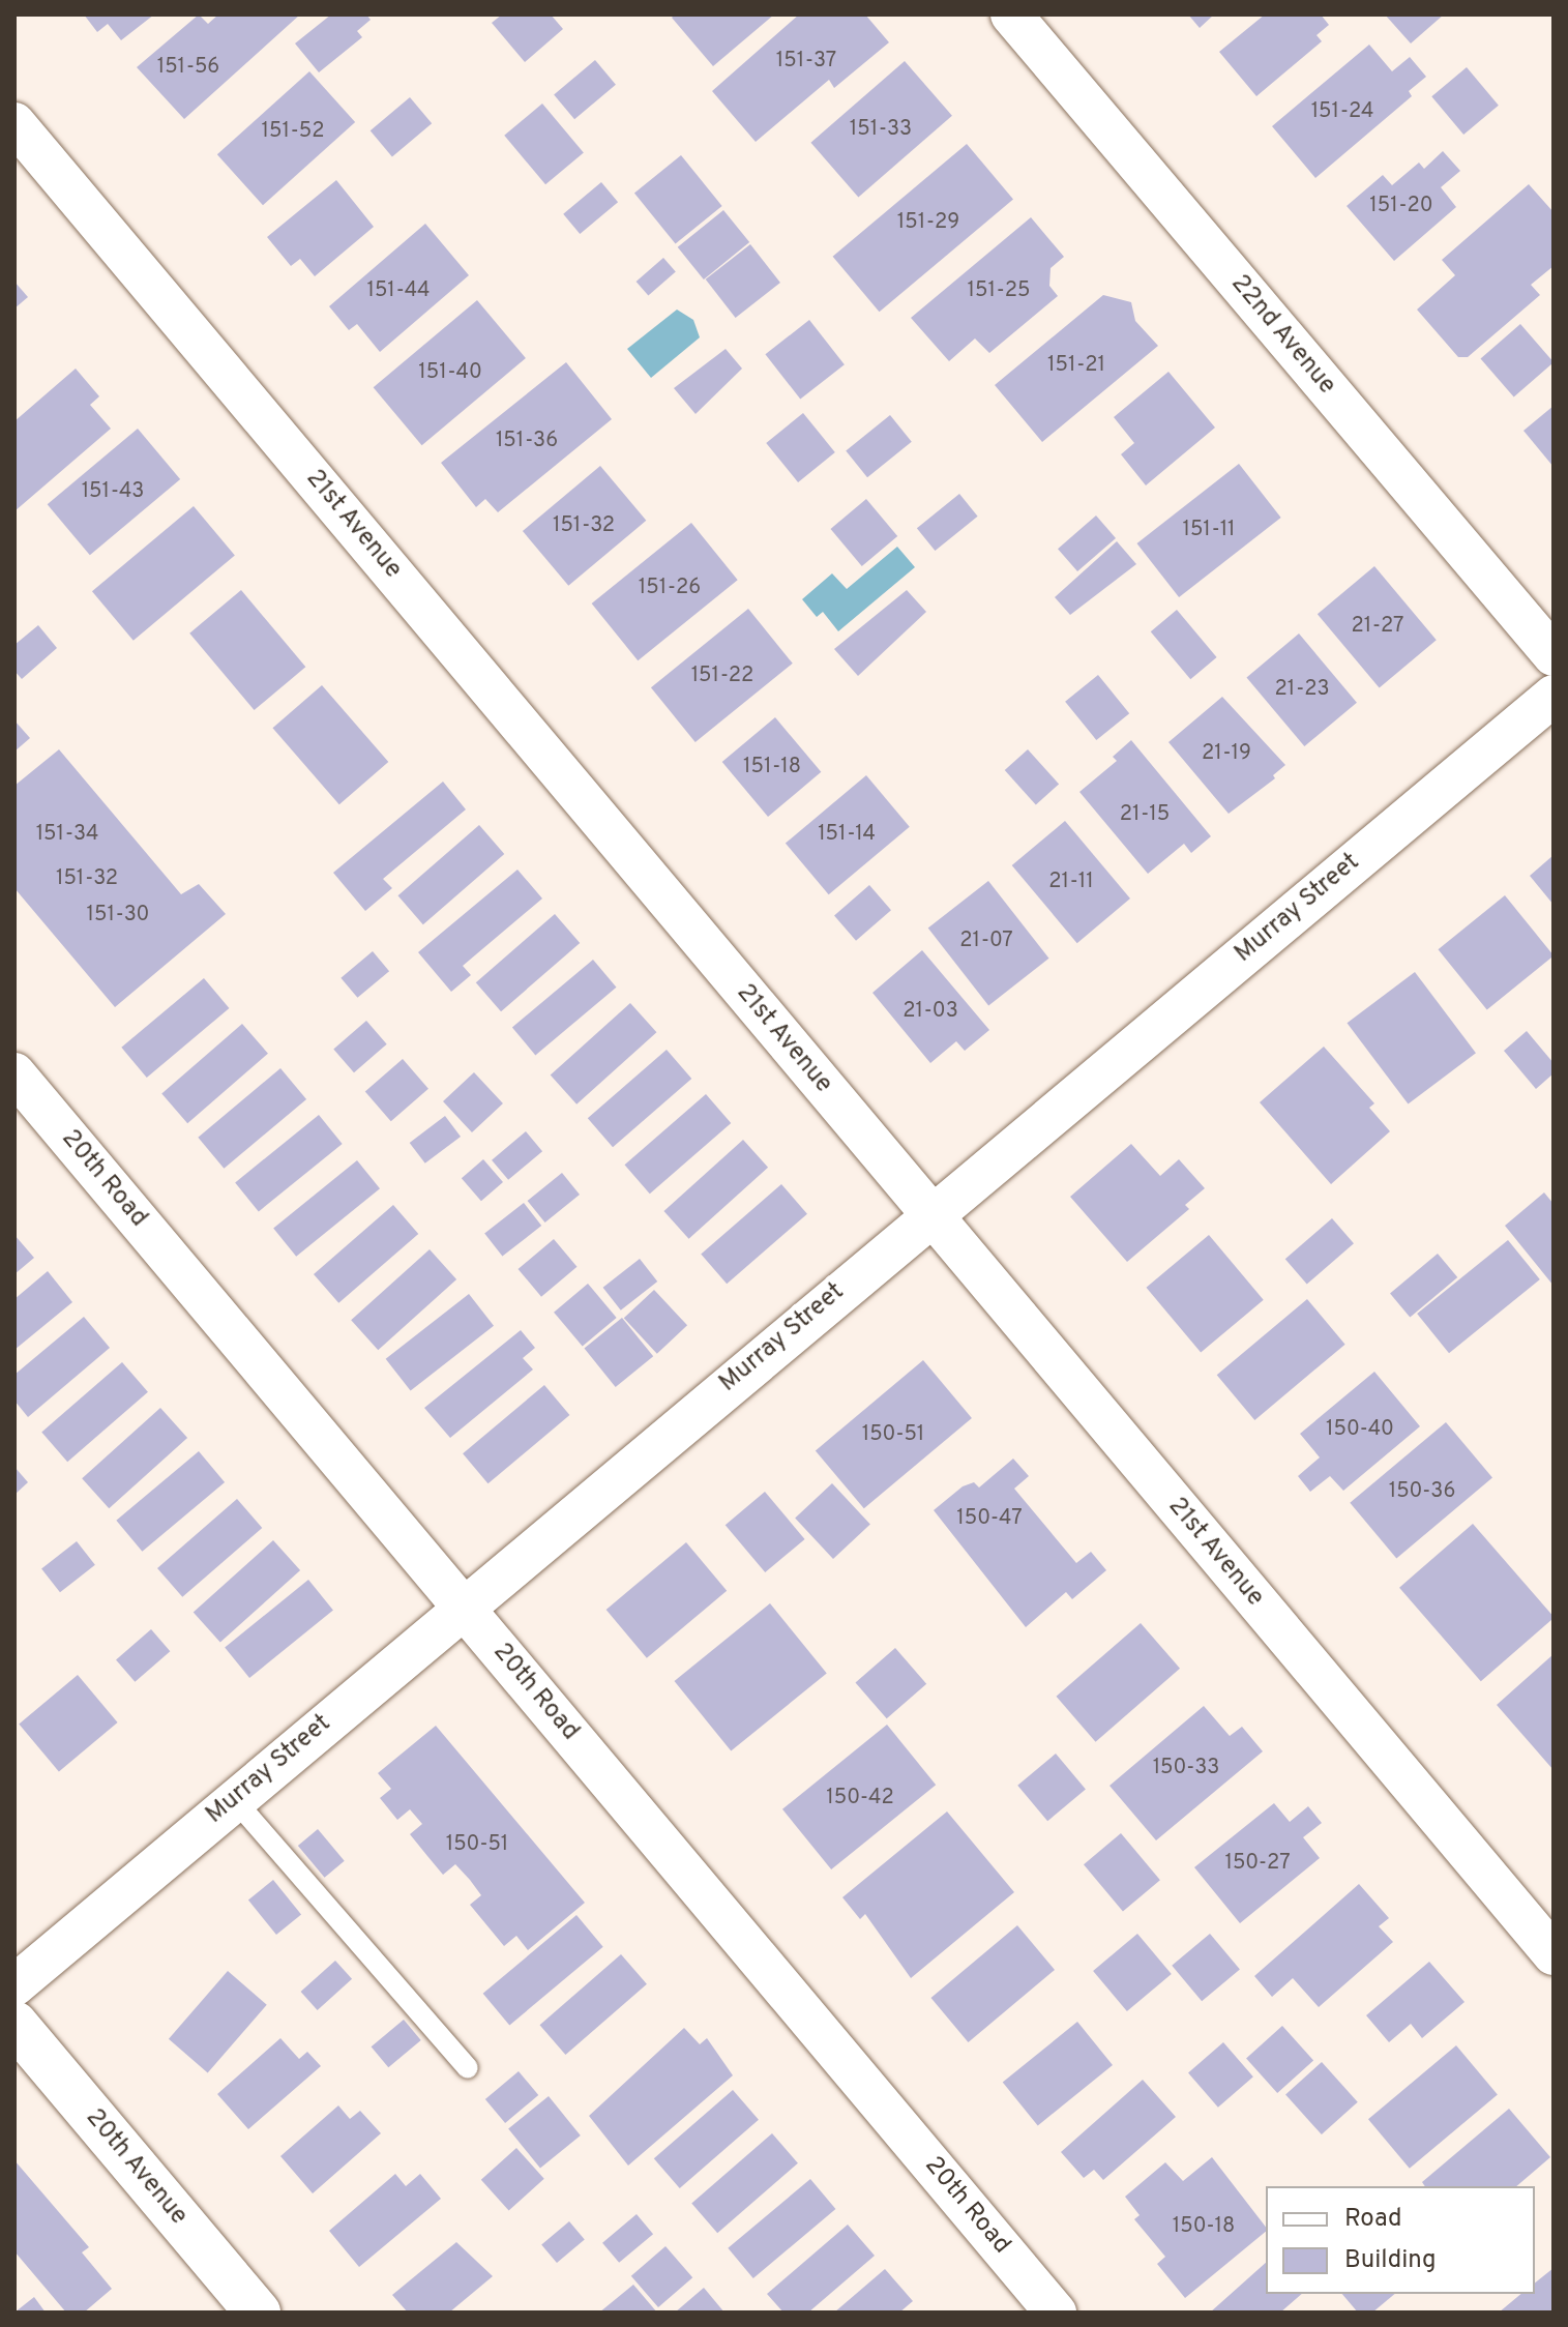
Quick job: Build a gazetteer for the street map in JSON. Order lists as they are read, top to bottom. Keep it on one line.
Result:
{"streets":{"street":["22nd Avenue","21st Avenue","Murray Street","20th Road","20th Avenue"]},"crossings":[["21st Avenue","Murray Street"],["Murray Street","20th Road"]],"house_numbers":["151-37","151-56","151-24","151-33","151-52","151-20","151-29","151-44","151-25","151-21","151-40","151-36","151-43","151-32","151-11","151-26","21-27","151-22","21-23","21-19","151-18","21-15","151-34","151-14","151-32","21-11","151-30","21-07","21-03","150-40","150-51","150-36","150-47","150-33","150-42","150-51","150-27","150-18"],"legend":["Road","Building"]}
